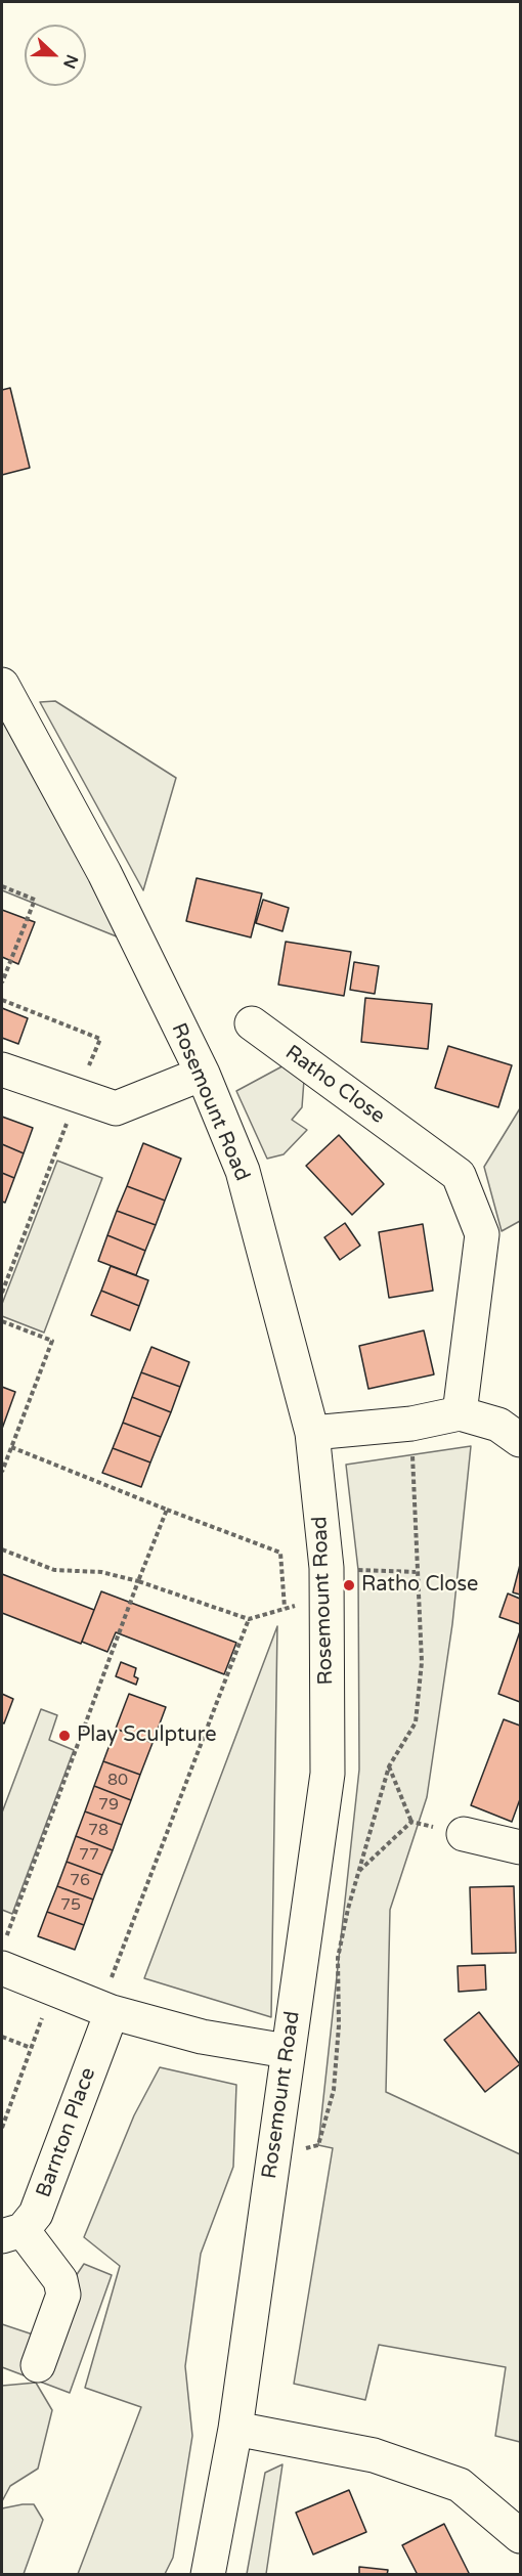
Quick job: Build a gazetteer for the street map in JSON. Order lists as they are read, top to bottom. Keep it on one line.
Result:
{"streets":{"street":["Ratho Close","Rosemount Road","Barnton Place"]},"places":["Ratho Close","Play Sculpture"],"house_numbers":["80","79","78","77","76","75"],"north":"right"}
